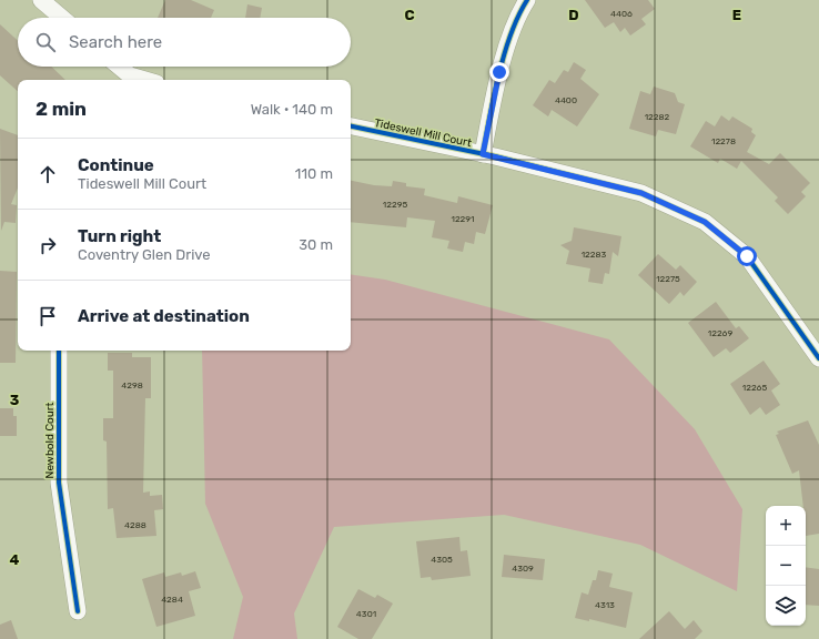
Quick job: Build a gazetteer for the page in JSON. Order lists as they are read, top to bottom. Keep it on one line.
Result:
{"streets":{"street":["Tideswell Mill Court","Newbold Court"]},"house_numbers":["4406","4400","12282","12278","12295","12291","12283","12275","12269","4298","12265","4288","4305","4309","4284","4313","4301"],"page":{"search":"Search here","heading":["2 min","Walk · 140 m"],"list":[["Continue","Tideswell Mill Court","110 m"],["Turn right","Coventry Glen Drive","30 m"],"Arrive at destination"],"map_buttons":["+","−"]},"grid":{"columns":["C","D","E"],"rows":["3","4"]}}
